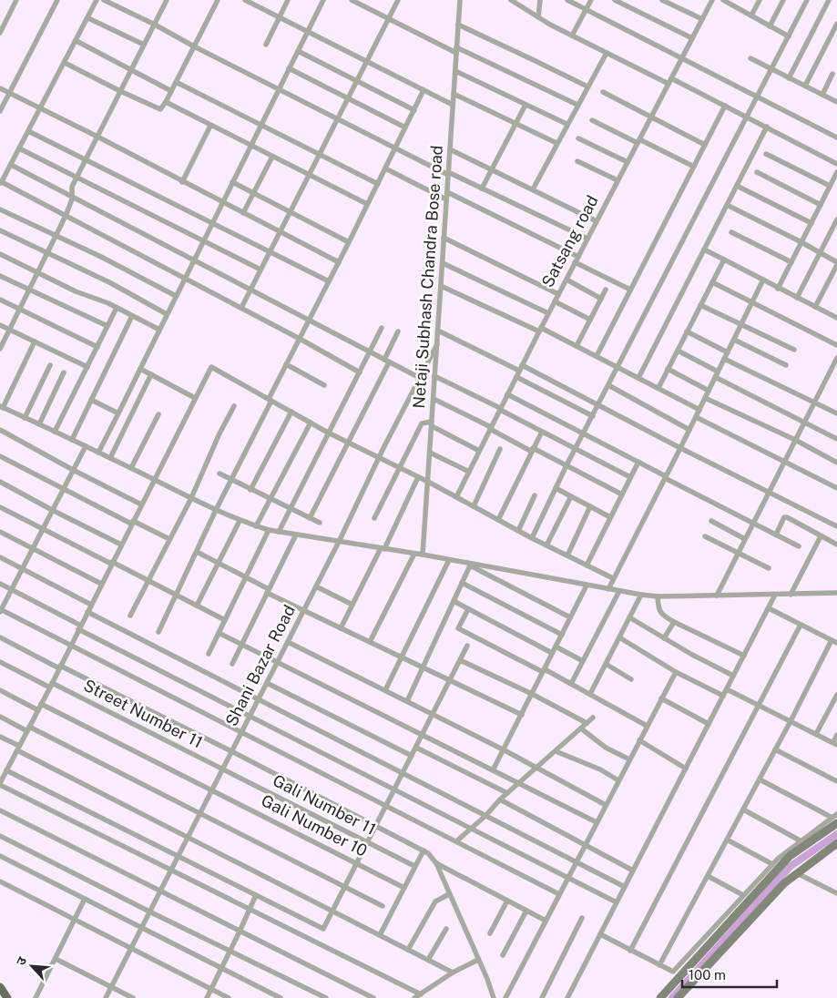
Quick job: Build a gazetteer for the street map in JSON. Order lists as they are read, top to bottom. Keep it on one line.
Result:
{"streets":{"street":["Satsang road","Netaji Subhash Chandra Bose road","Shani Bazar Road","Street Number 11","Gali Number 11","Gali Number 10"]},"crossings":[["Netaji Subhash Chandra Bose road","Shani Bazar Road"],["Shani Bazar Road","Street Number 11"],["Shani Bazar Road","Gali Number 11"],["Shani Bazar Road","Gali Number 10"],["Street Number 11","Gali Number 11"]],"scale_bar":"100 m","north":"top left"}
